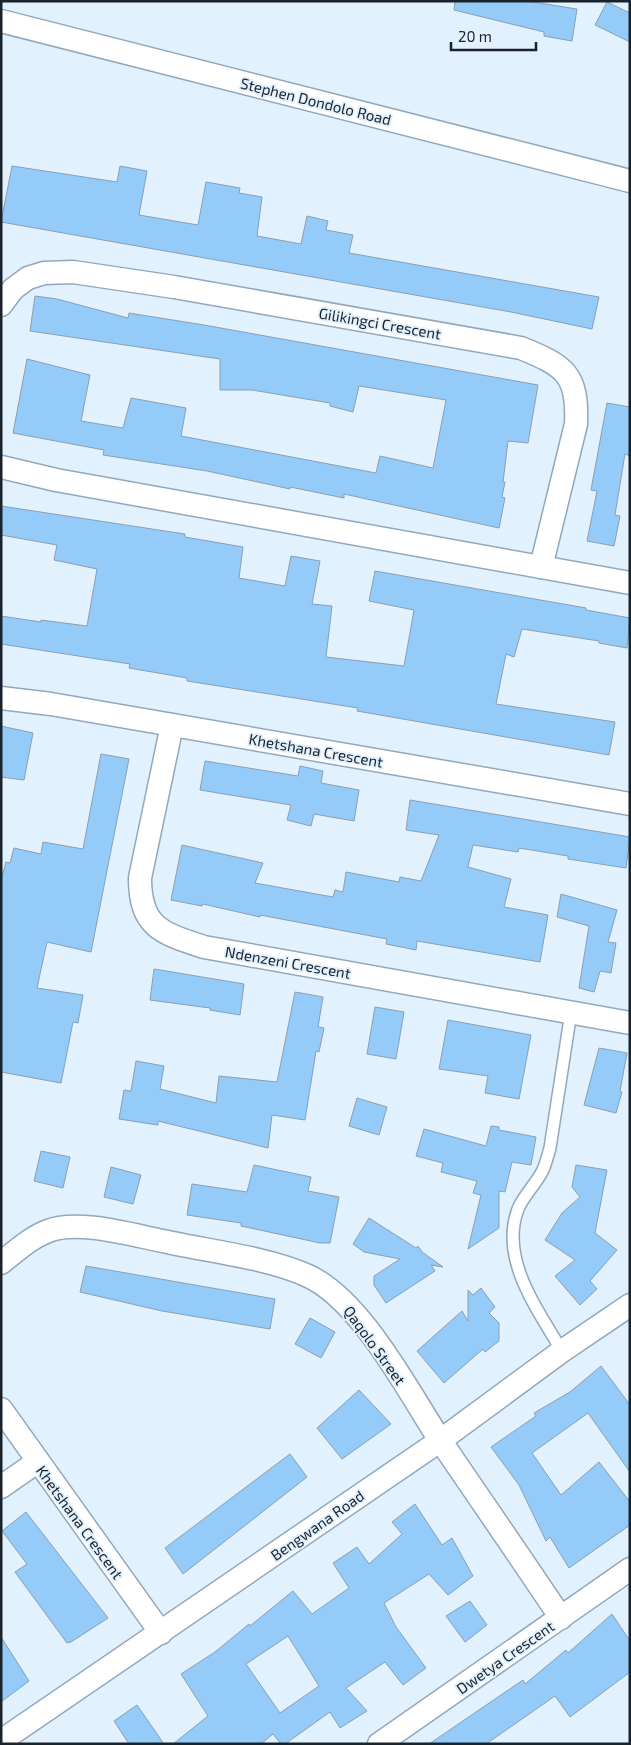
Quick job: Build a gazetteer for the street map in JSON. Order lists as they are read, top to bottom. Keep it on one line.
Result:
{"streets":{"street":["Stephen Dondolo Road","Gilikingci Crescent","Khetshana Crescent","Ndenzeni Crescent","Qaqolo Street","Bengwana Road","Dwetya Crescent"]},"crossings":[["Khetshana Crescent","Ndenzeni Crescent"],["Khetshana Crescent","Bengwana Road"],["Qaqolo Street","Bengwana Road"],["Qaqolo Street","Dwetya Crescent"]],"scale_bar":"20 m"}
